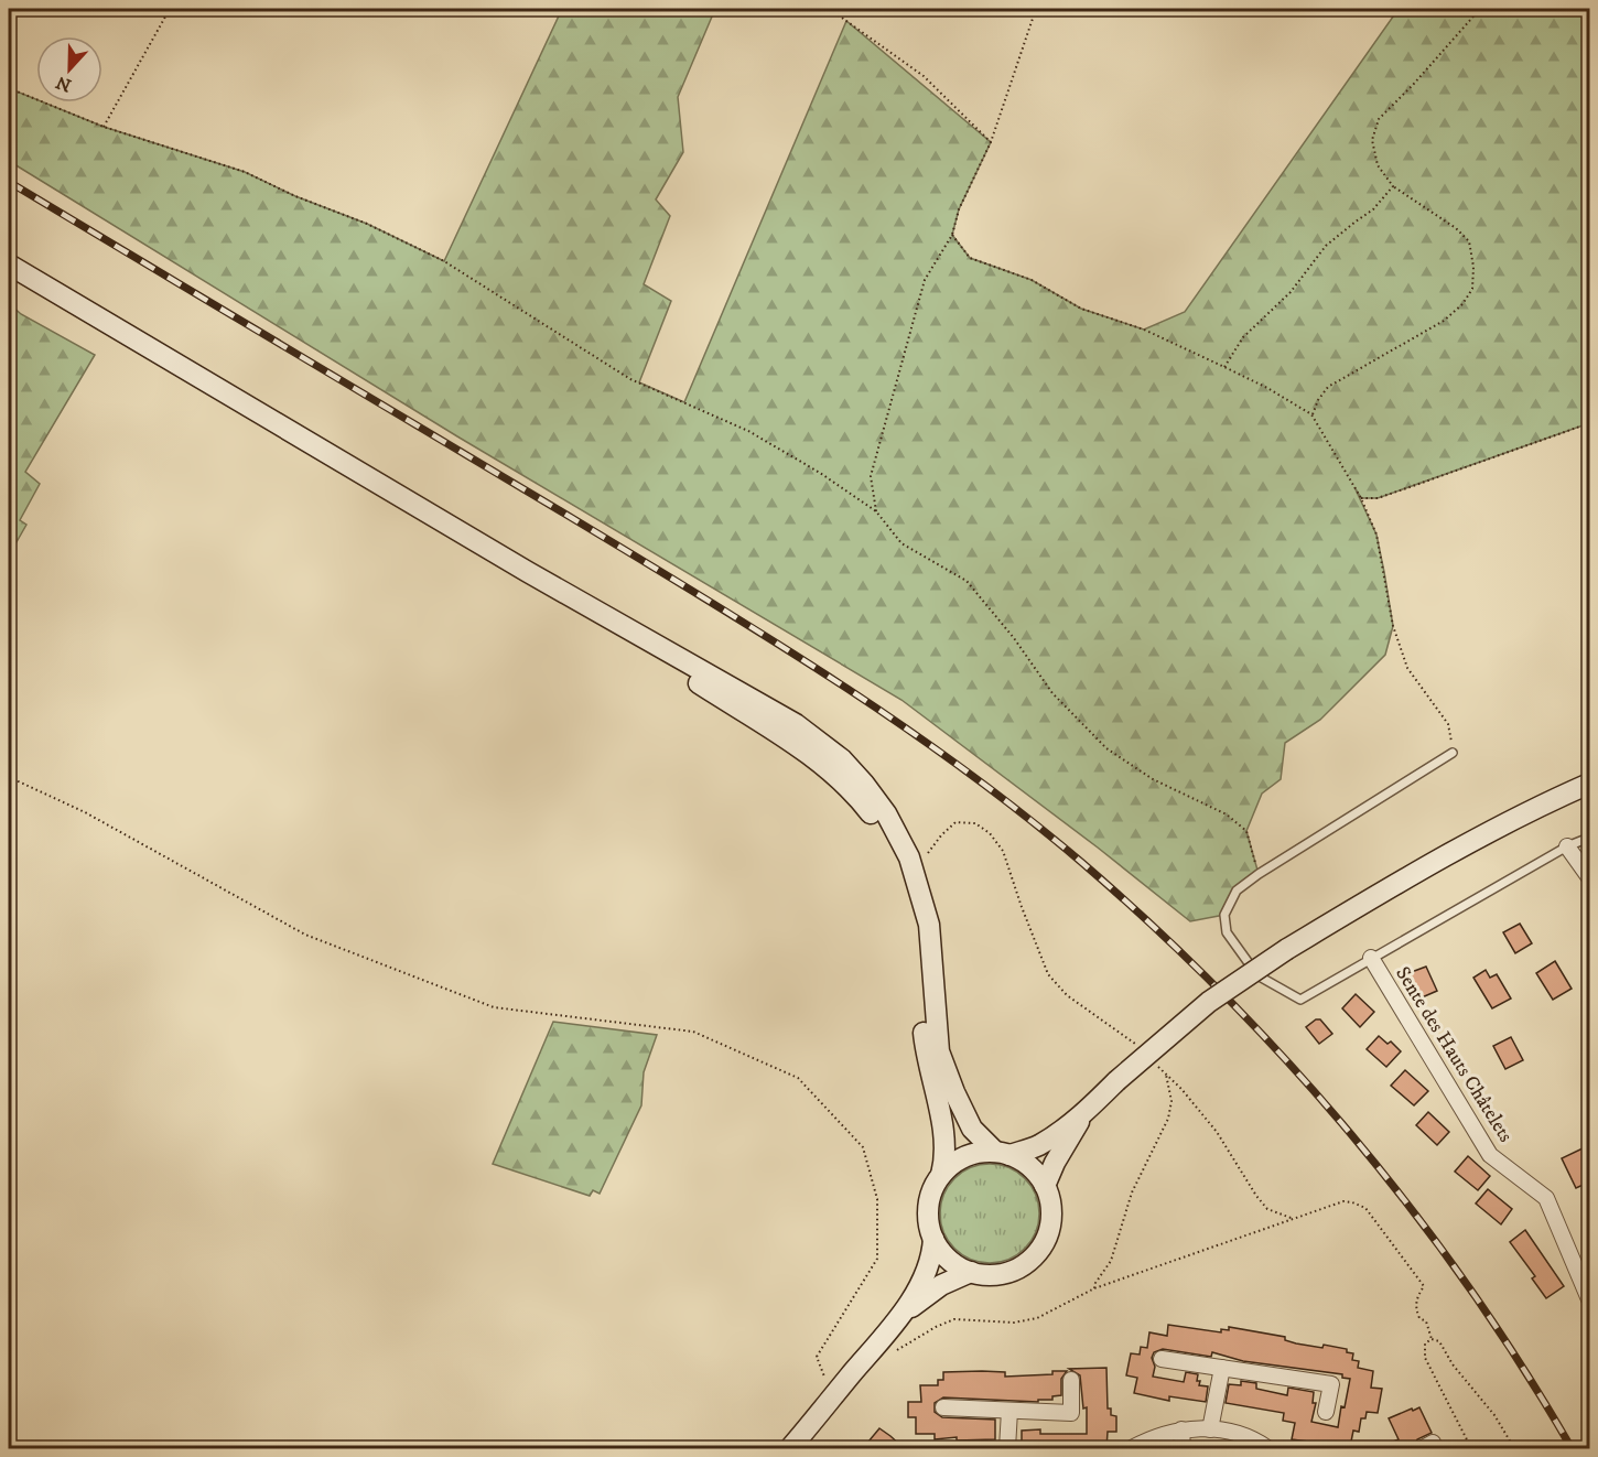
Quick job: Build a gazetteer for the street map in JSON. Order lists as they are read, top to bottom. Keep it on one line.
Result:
{"streets":{"street":["Sente des Hauts Châtelets"]},"north":"bottom"}
